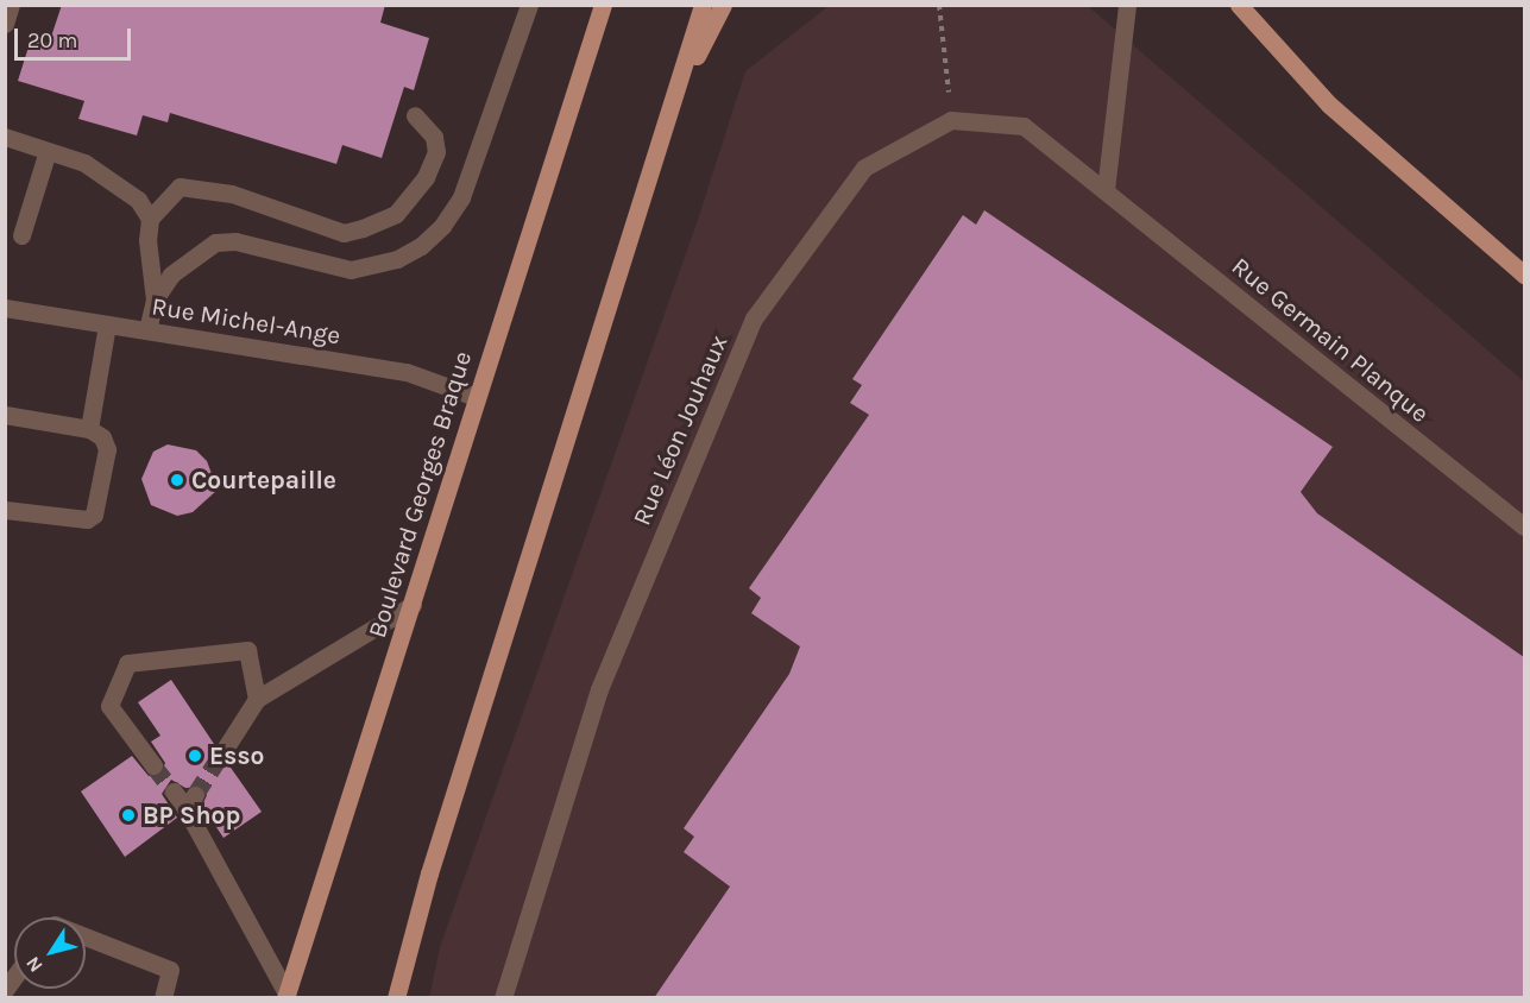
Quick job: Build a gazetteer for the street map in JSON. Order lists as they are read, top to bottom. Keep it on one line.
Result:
{"streets":{"main road":["Boulevard Georges Braque"],"street":["Rue Michel-Ange","Rue Germain Planque","Rue Léon Jouhaux"]},"crossings":[["Rue Michel-Ange","Boulevard Georges Braque"]],"places":["Courtepaille","Esso","BP Shop"],"scale_bar":"20 m","north":"bottom left"}
